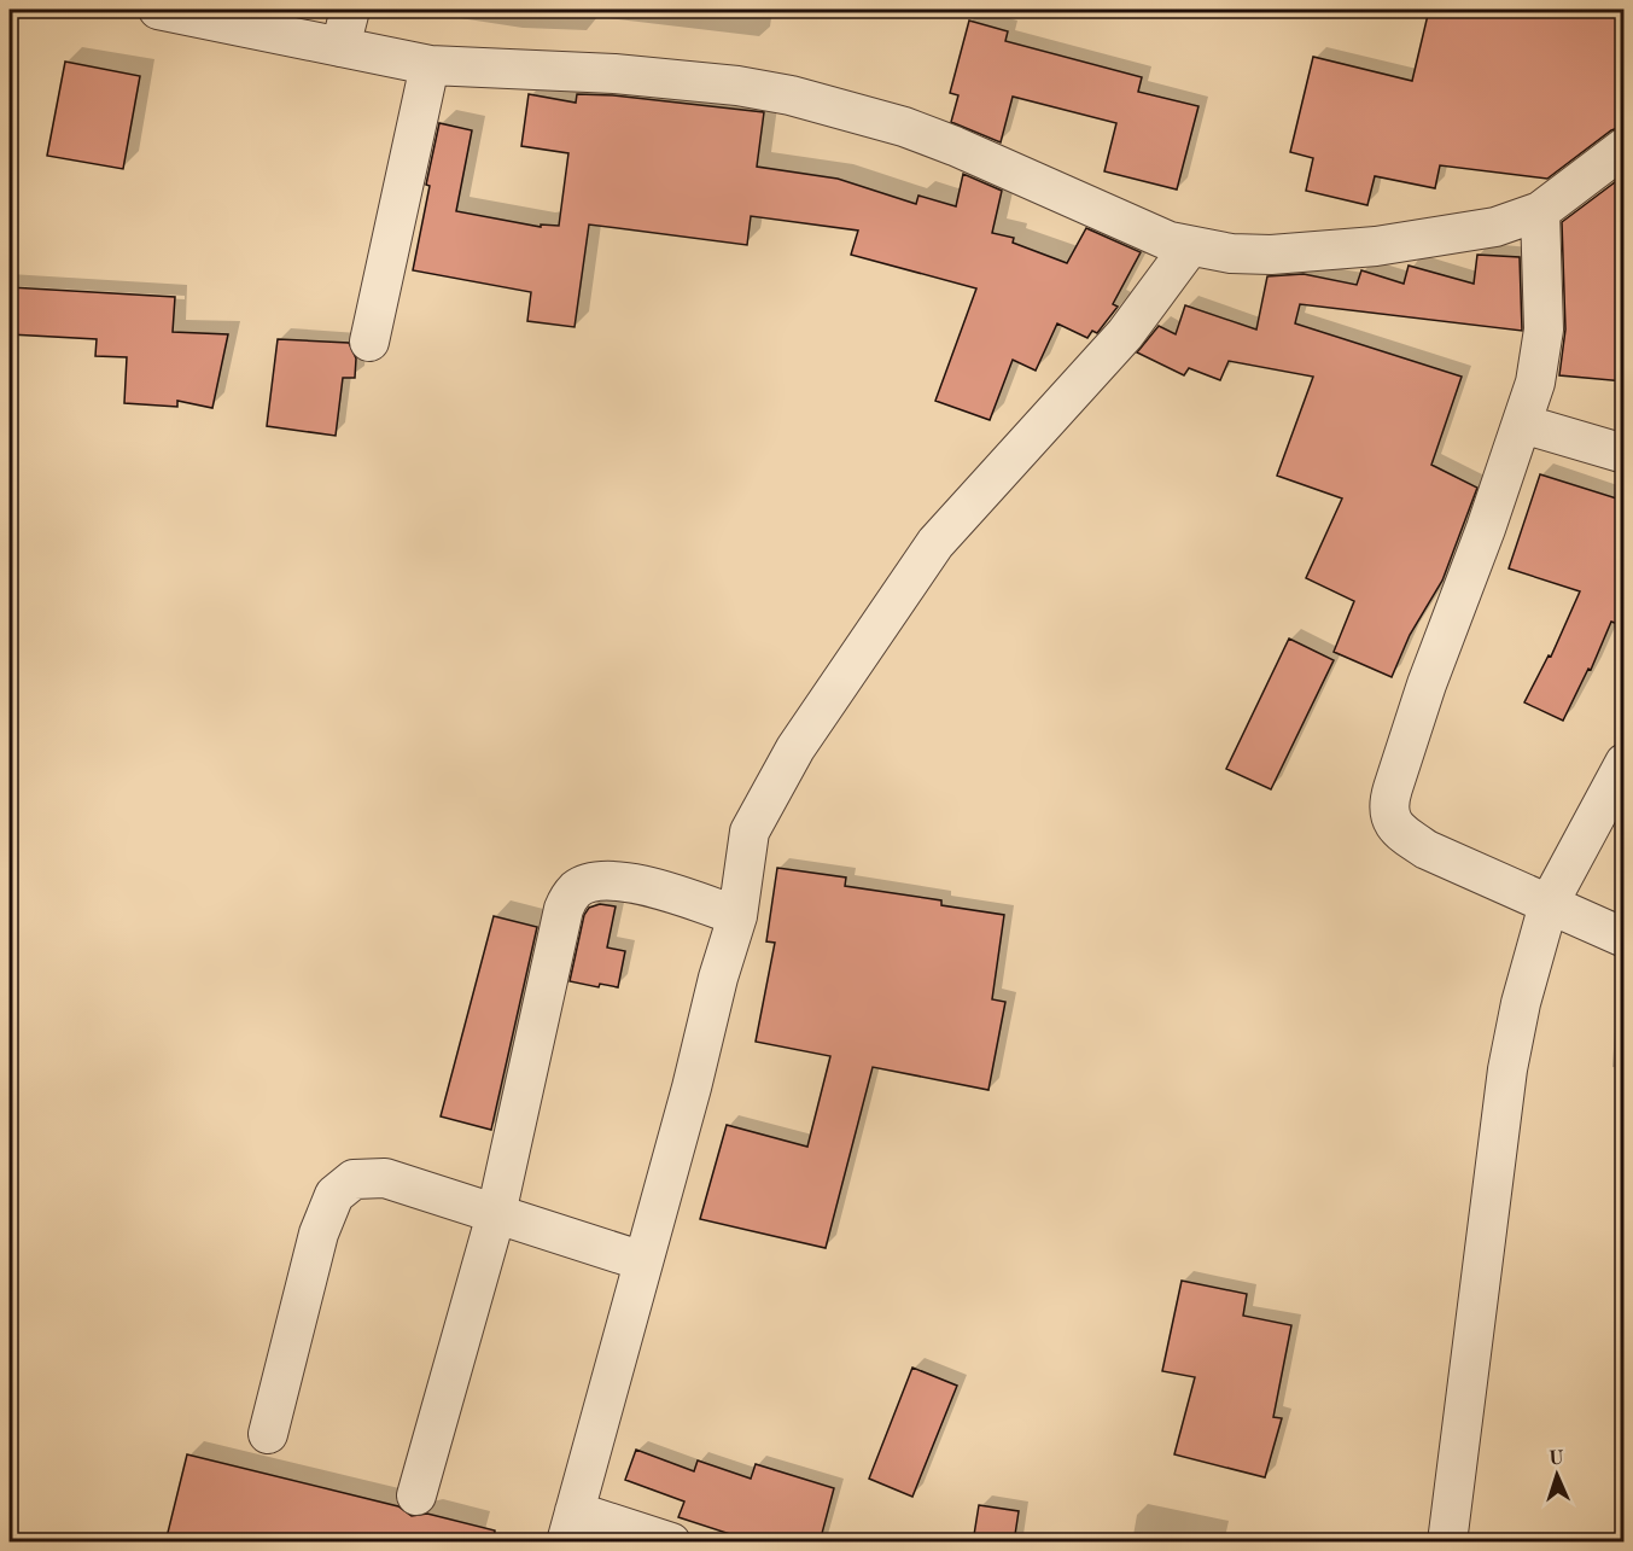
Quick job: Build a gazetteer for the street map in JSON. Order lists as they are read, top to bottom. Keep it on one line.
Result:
{"north":"top"}
